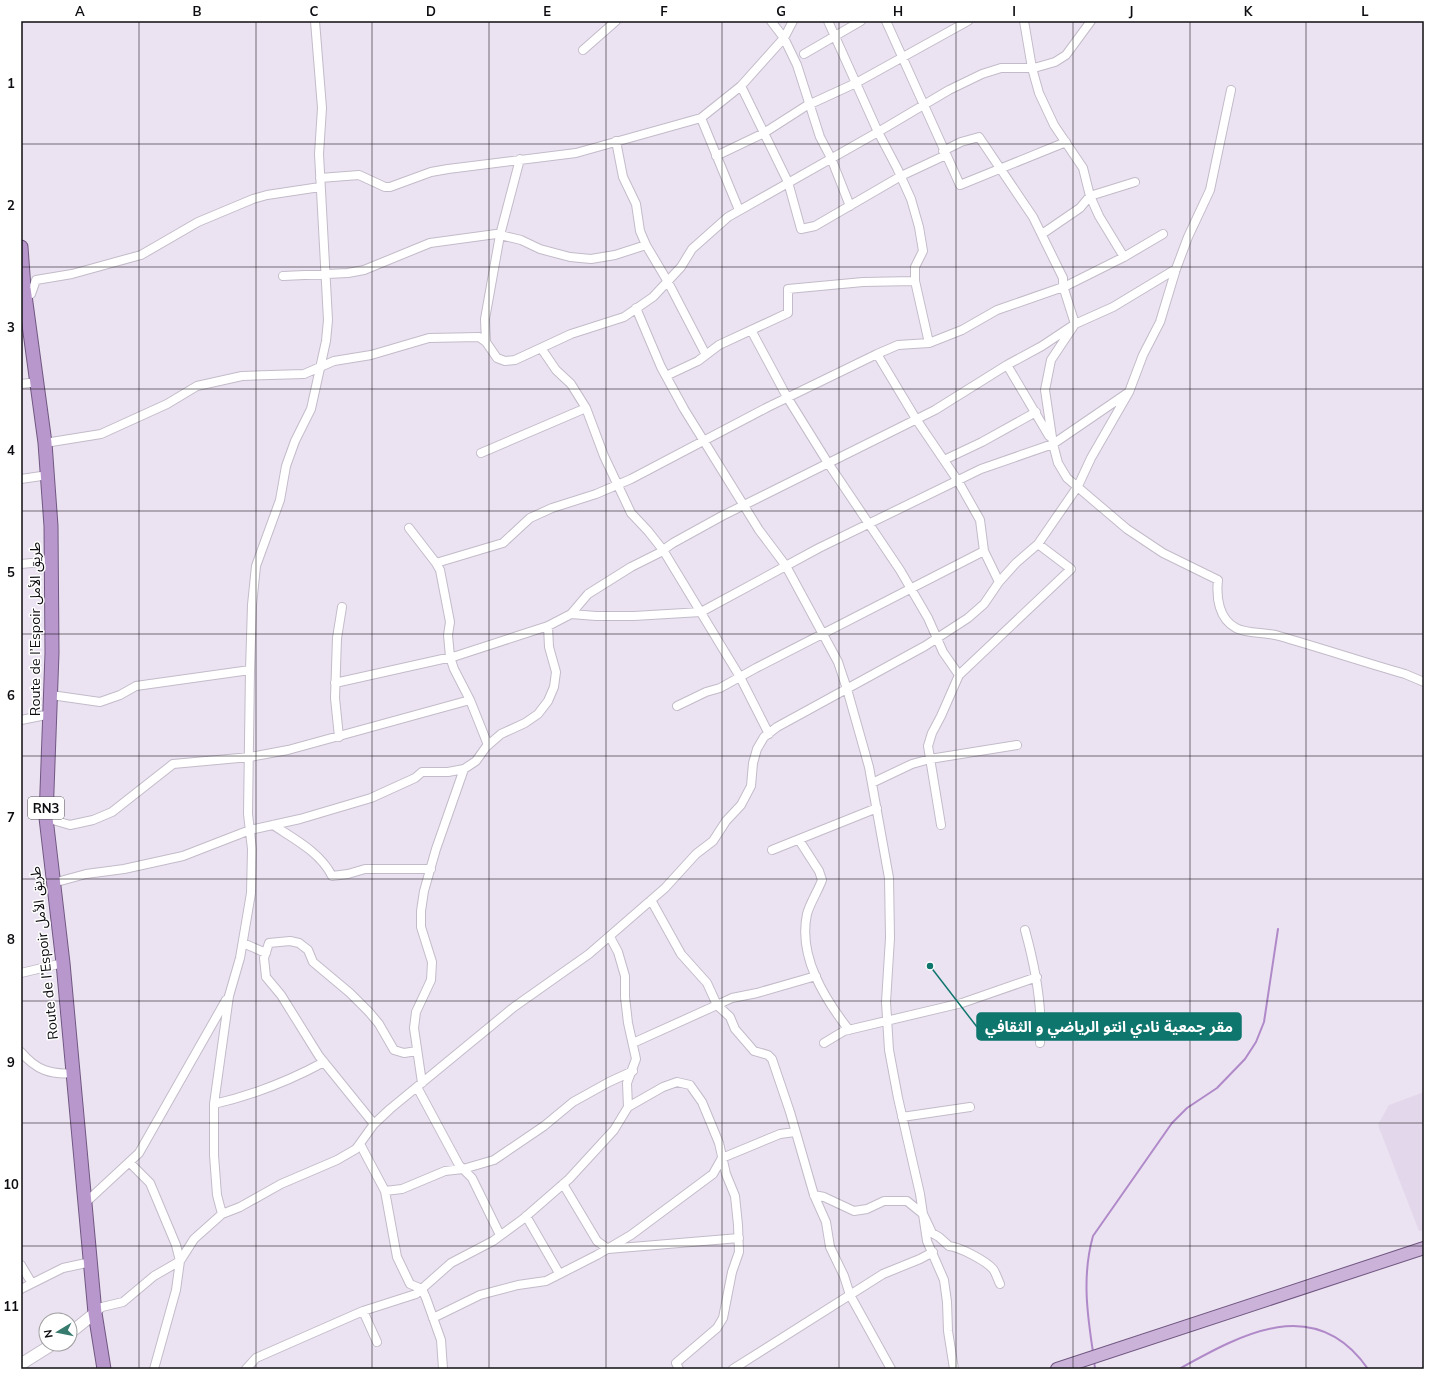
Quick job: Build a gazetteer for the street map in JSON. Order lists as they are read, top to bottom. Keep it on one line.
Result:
{"streets":{"highway":["Route de l’Espoir طريق الأمل","RN3"]},"places":["مقر جمعية نادي انتو الرياضي و الثقافي"],"north":"left","grid":{"columns":["A","B","C","D","E","F","G","H","I","J","K","L"],"rows":["1","2","3","4","5","6","7","8","9","10","11"]}}
